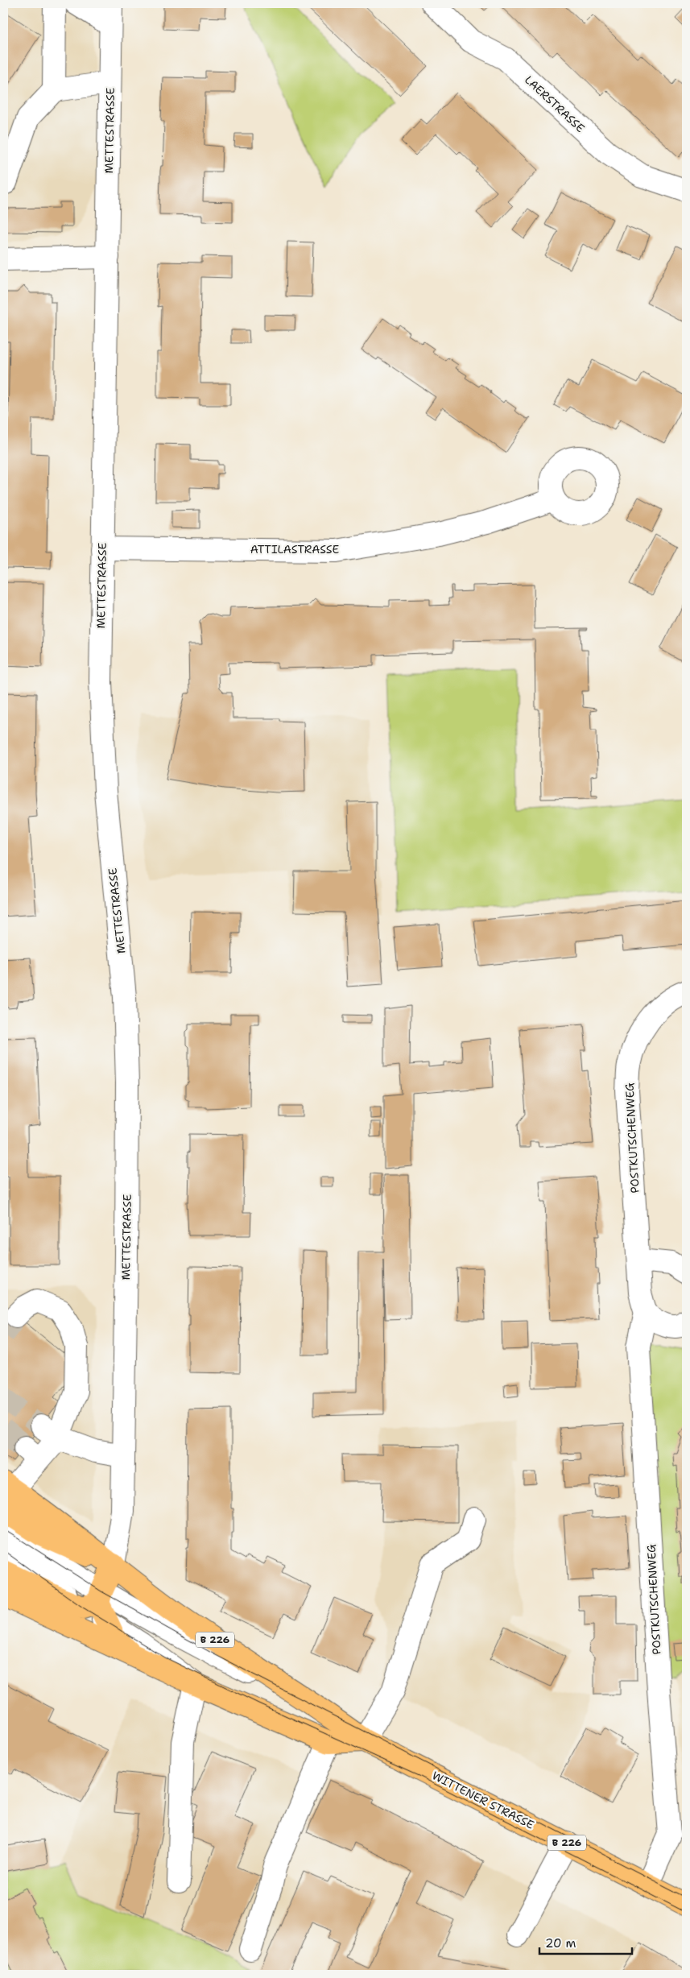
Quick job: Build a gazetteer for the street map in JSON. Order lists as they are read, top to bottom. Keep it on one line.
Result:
{"streets":{"main road":["B 226","WITTENER STRASSE"],"street":["LAERSTRASSE","METTESTRASSE","ATTILASTRASSE","POSTKUTSCHENWEG"]},"crossings":[["METTESTRASSE","ATTILASTRASSE"],["METTESTRASSE","WITTENER STRASSE"],["POSTKUTSCHENWEG","WITTENER STRASSE"]],"scale_bar":"20 m"}
